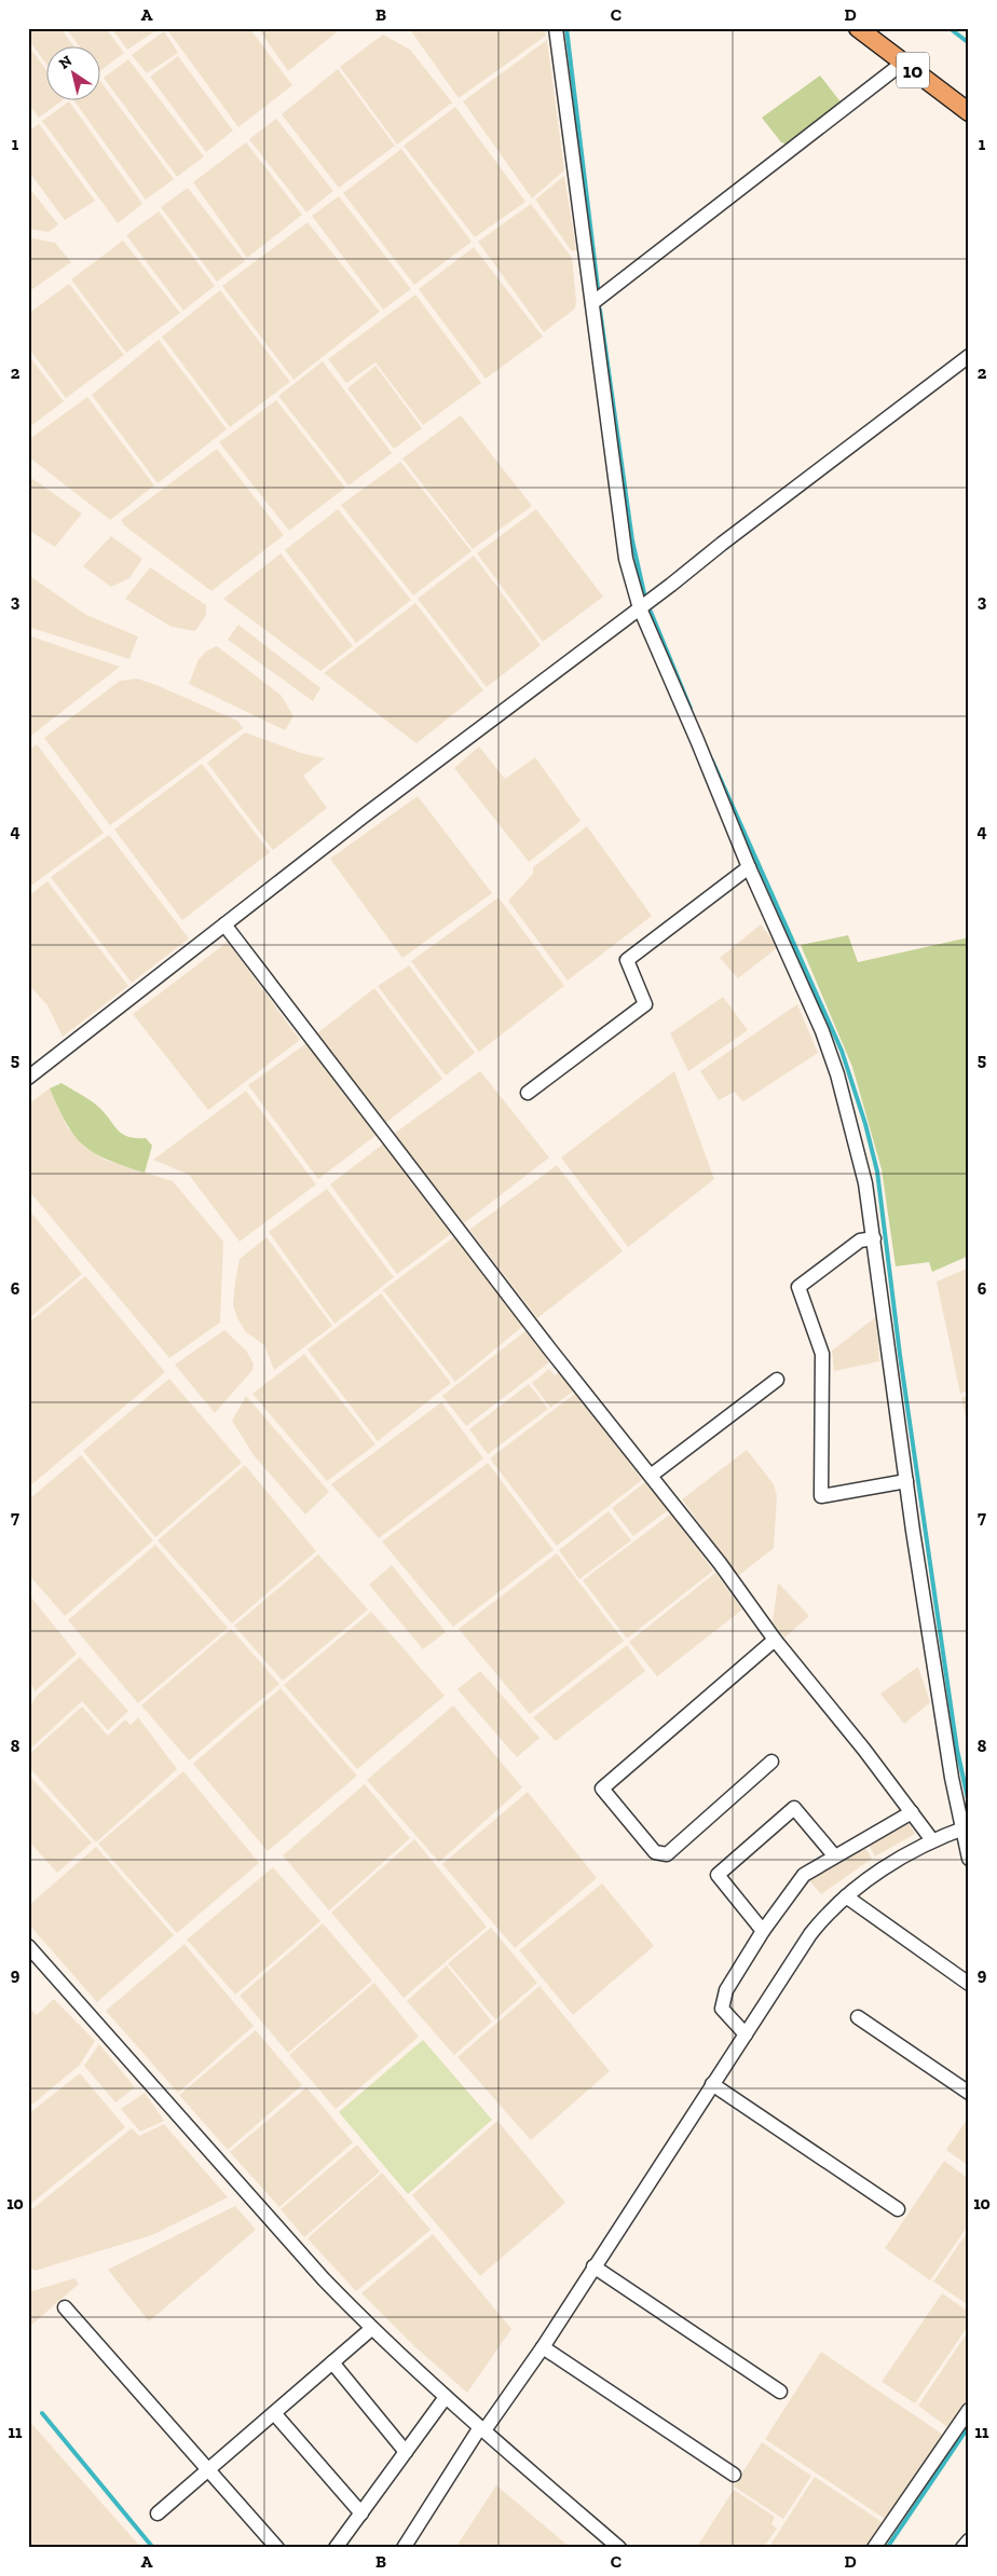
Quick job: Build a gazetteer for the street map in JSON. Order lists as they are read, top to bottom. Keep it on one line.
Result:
{"streets":{"main road":["10"]},"north":"top left","grid":{"columns":["A","B","C","D"],"rows":["1","2","3","4","5","6","7","8","9","10","11"]}}
